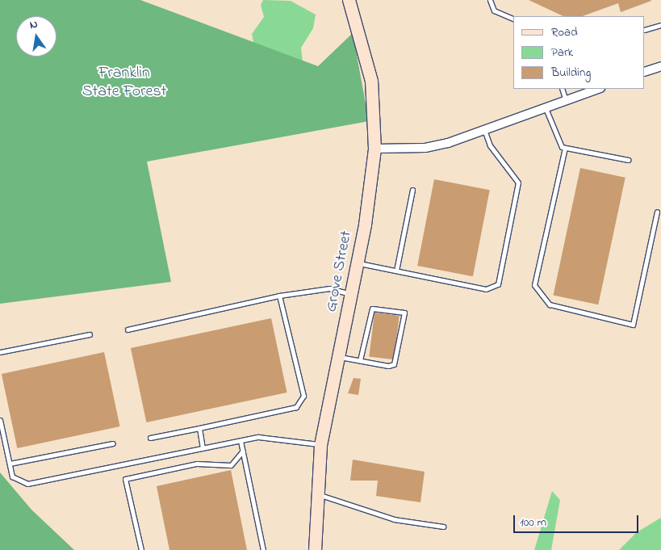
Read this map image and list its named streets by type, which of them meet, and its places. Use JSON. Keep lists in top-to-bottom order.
{
  "streets": {
    "main road": ["Grove Street"]
  },
  "parks": ["Franklin State Forest"],
  "legend": ["Road", "Park", "Building"],
  "scale_bar": "100 m",
  "north": "top"
}
